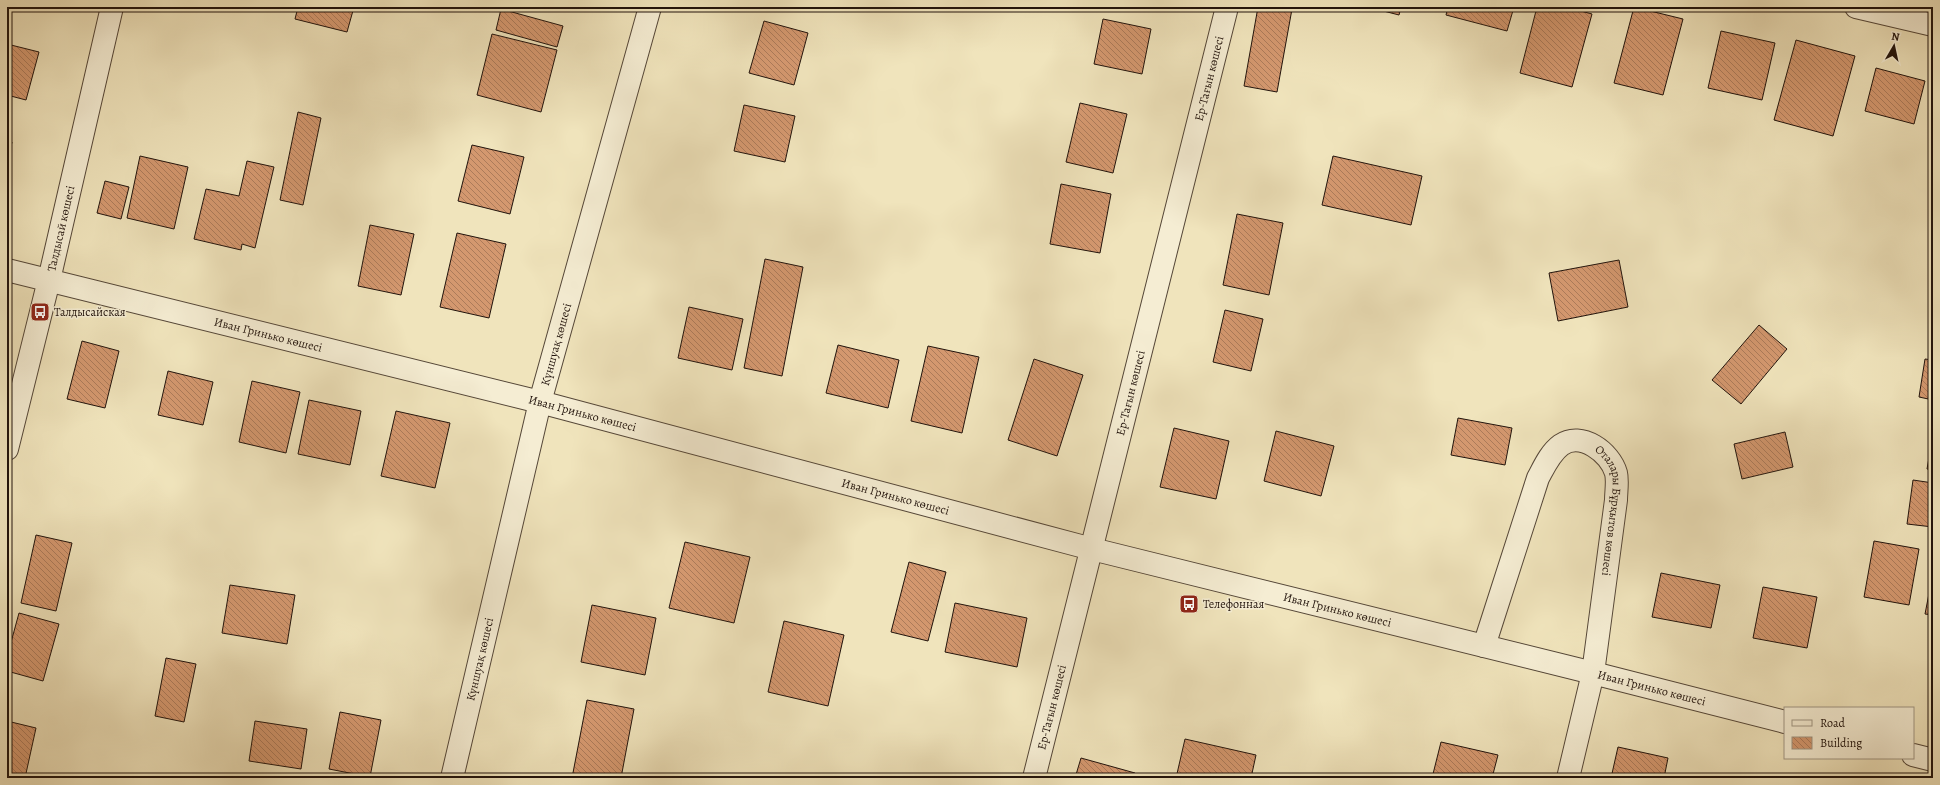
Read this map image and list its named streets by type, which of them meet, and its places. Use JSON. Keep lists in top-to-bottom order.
{
  "streets": {
    "street": [
      "Ер-Тағын көшесі",
      "Талдысай көшесі",
      "Иван Гринько көшесі",
      "Күншуақ көшесі",
      "Оталары Бұрқытов көшесі"
    ]
  },
  "crossings": [
    ["Ер-Тағын көшесі", "Иван Гринько көшесі"],
    ["Талдысай көшесі", "Иван Гринько көшесі"],
    ["Иван Гринько көшесі", "Күншуақ көшесі"],
    ["Иван Гринько көшесі", "Оталары Бұрқытов көшесі"]
  ],
  "places": {
    "bus stop": ["Талдысайская", "Телефонная"]
  },
  "legend": ["Road", "Building"],
  "north": "top"
}
